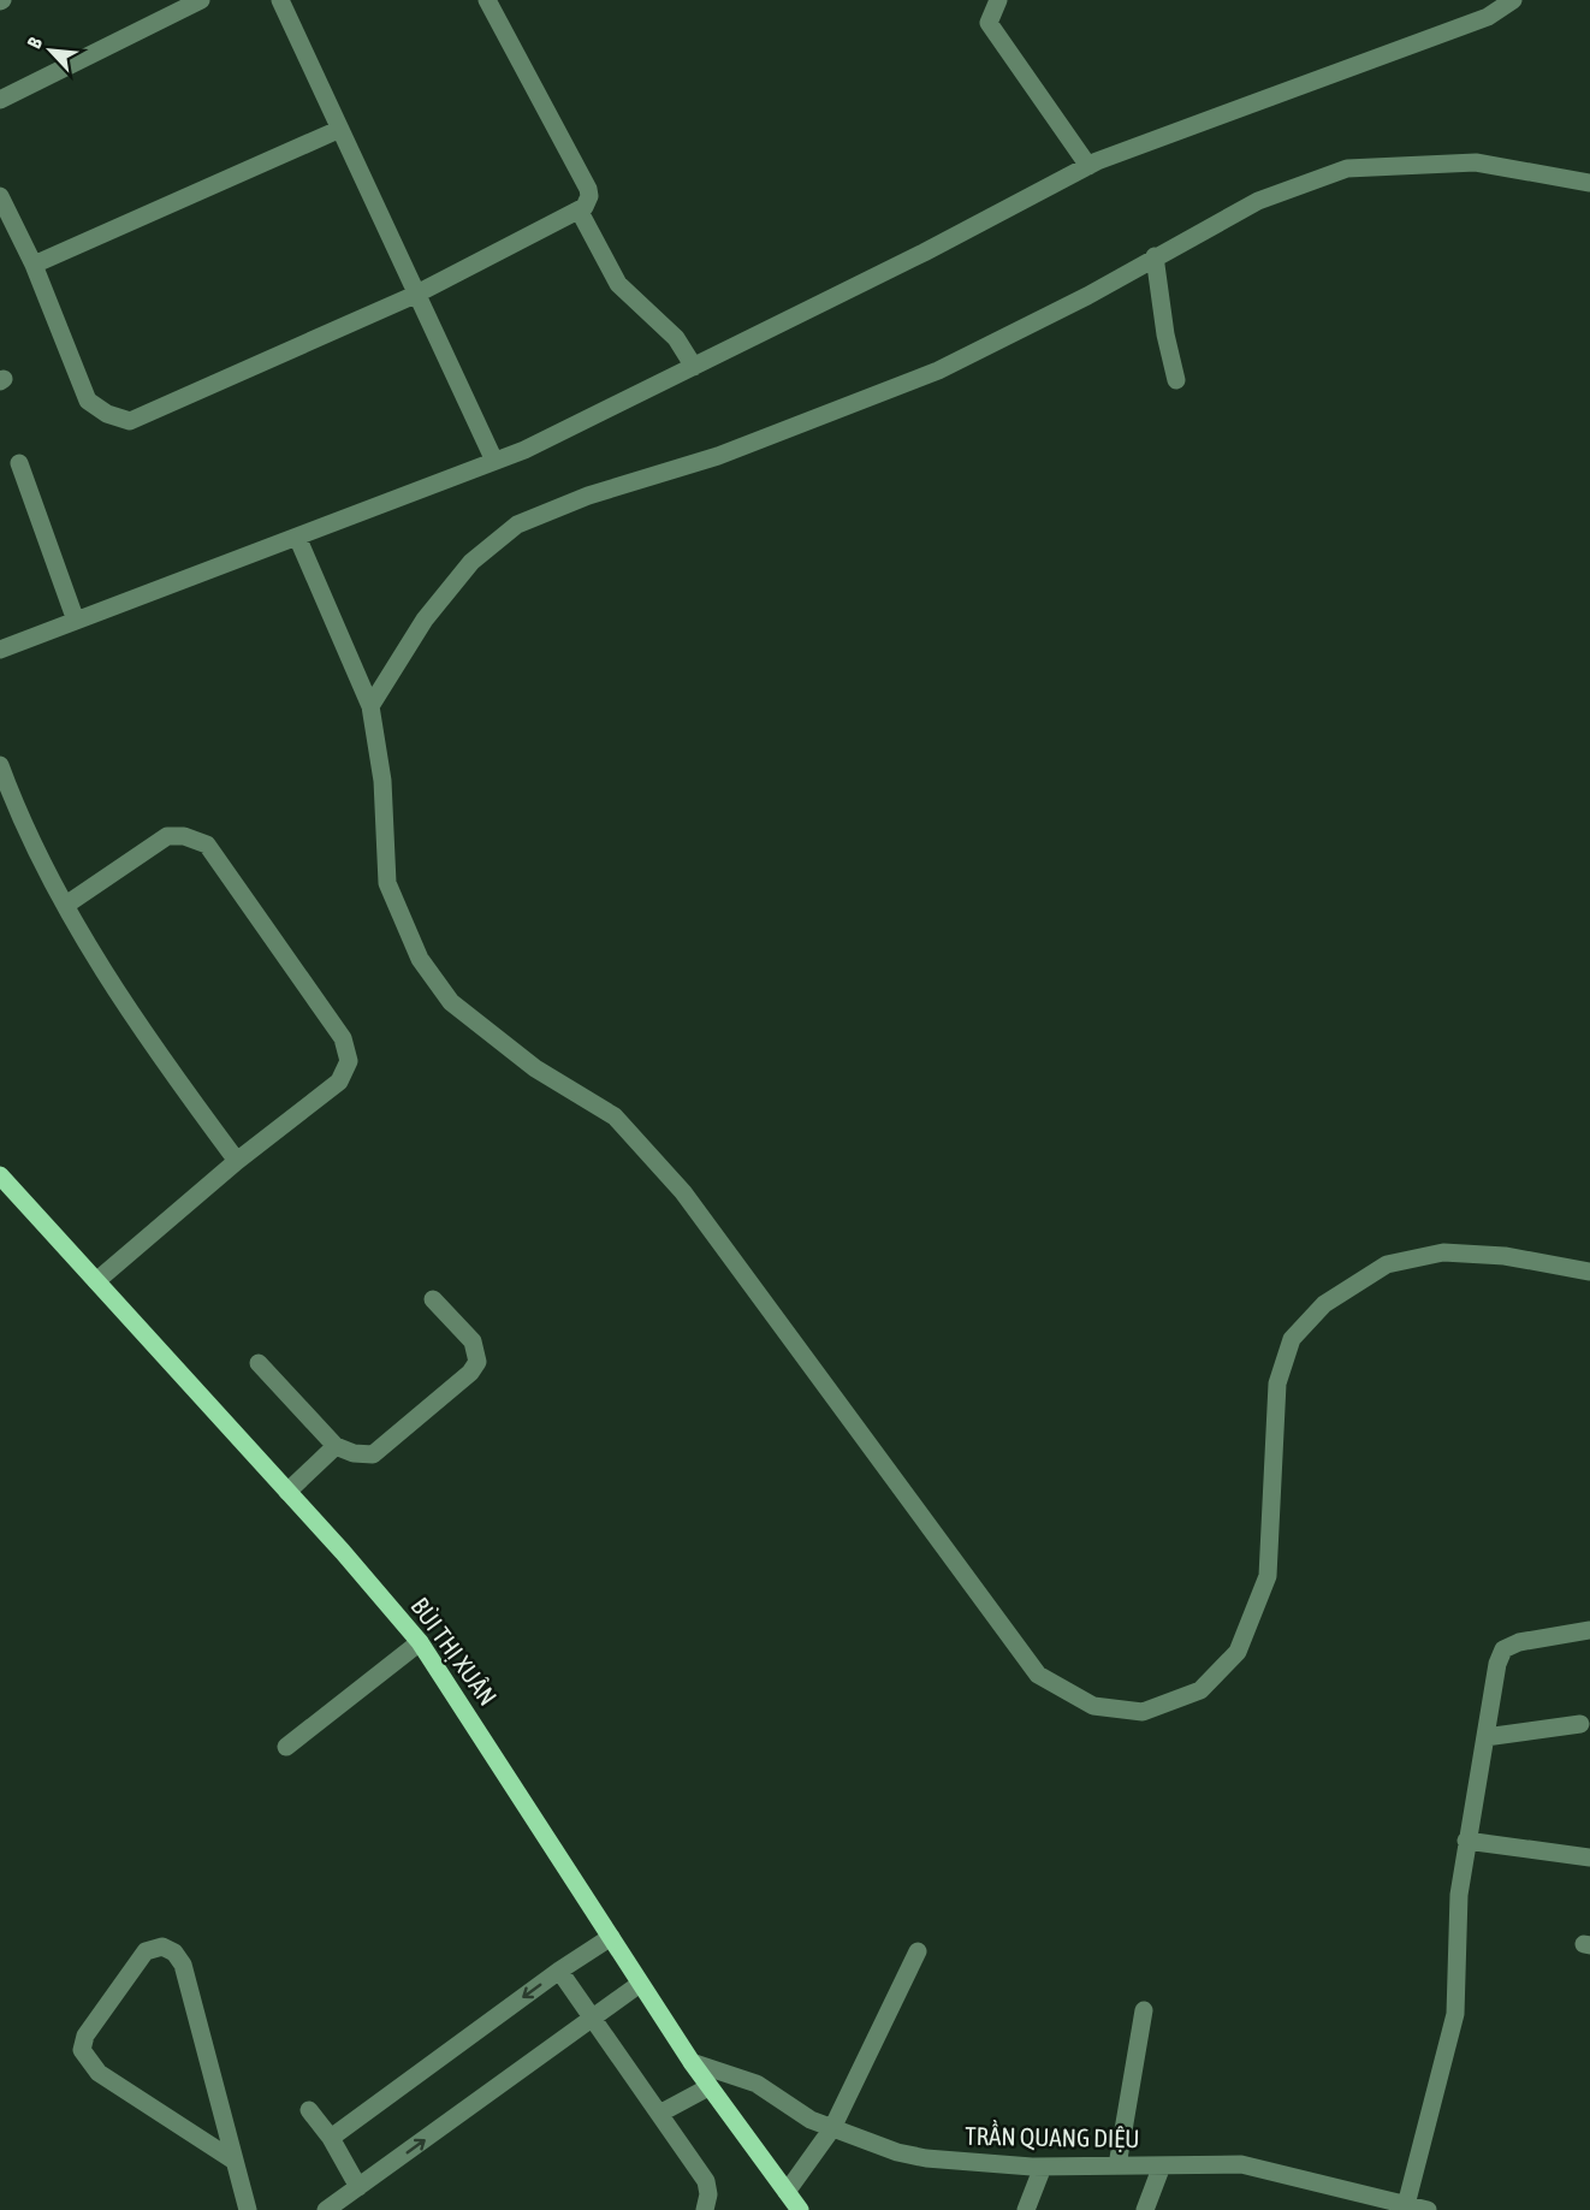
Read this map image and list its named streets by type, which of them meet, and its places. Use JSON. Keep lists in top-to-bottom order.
{
  "streets": {
    "main road": ["BÙI THỊ XUÂN"],
    "street": ["TRẦN QUANG DIỆU"]
  },
  "crossings": [
    ["BÙI THỊ XUÂN", "TRẦN QUANG DIỆU"]
  ],
  "north": "top left"
}
